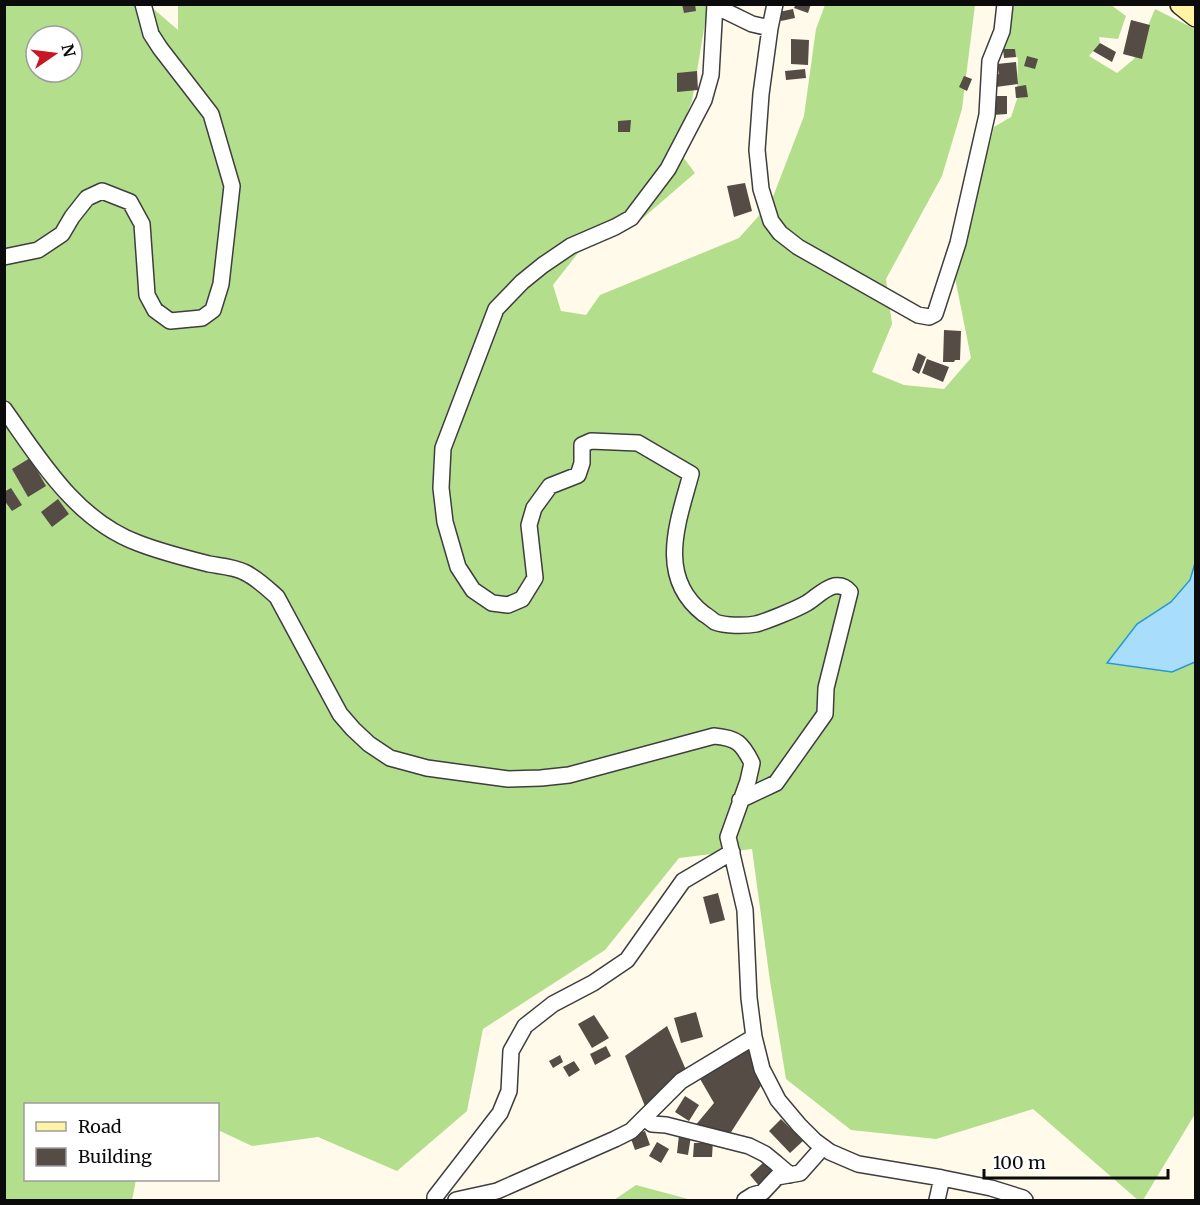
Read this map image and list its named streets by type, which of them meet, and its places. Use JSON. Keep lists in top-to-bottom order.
{
  "legend": ["Road", "Building"],
  "scale_bar": "100 m",
  "north": "right"
}
